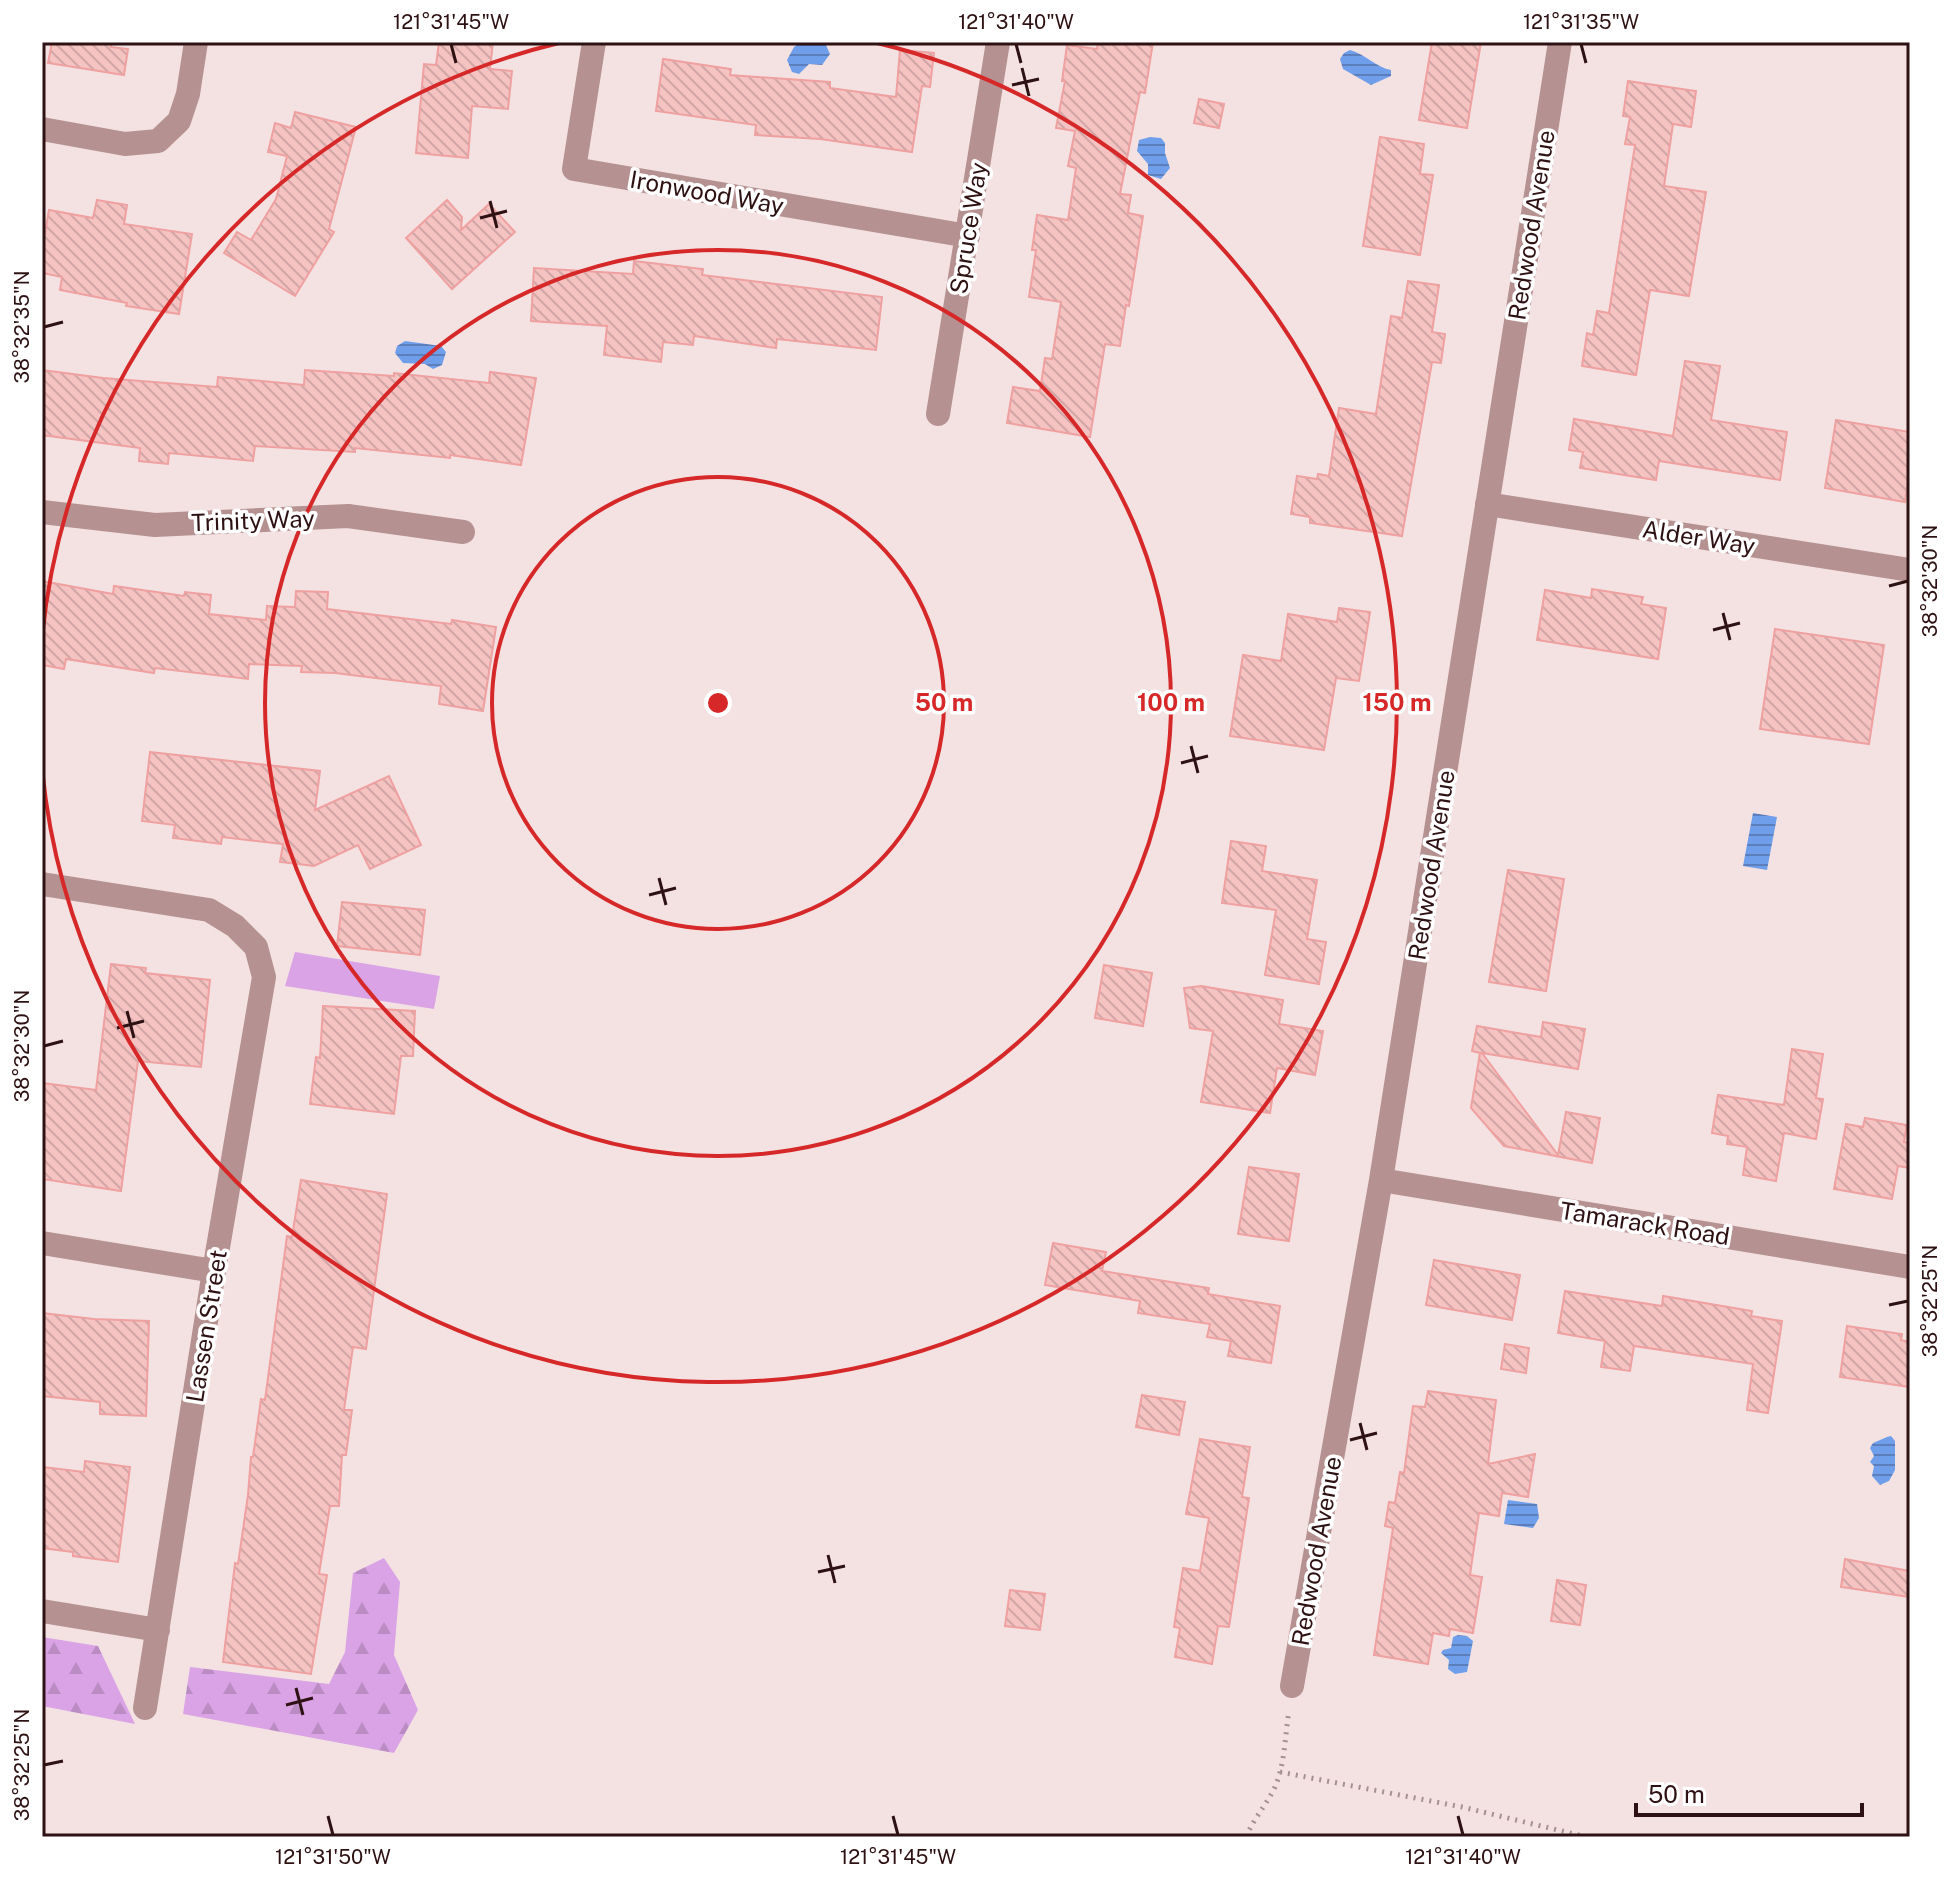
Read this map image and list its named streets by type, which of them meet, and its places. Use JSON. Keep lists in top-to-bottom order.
{
  "streets": {
    "street": [
      "Ironwood Way",
      "Redwood Avenue",
      "Spruce Way",
      "Trinity Way",
      "Alder Way",
      "Tamarack Road",
      "Lassen Street"
    ]
  },
  "crossings": [
    ["Ironwood Way", "Spruce Way"],
    ["Redwood Avenue", "Alder Way"],
    ["Redwood Avenue", "Tamarack Road"]
  ],
  "scale_bar": "50 m",
  "coordinates": [
    "121°31'45\"W",
    "121°31'40\"W",
    "121°31'35\"W",
    "38°32'35\"N",
    "38°32'30\"N",
    "38°32'25\"N",
    "121°31'50\"W"
  ],
  "rings": ["50 m", "100 m", "150 m"]
}
